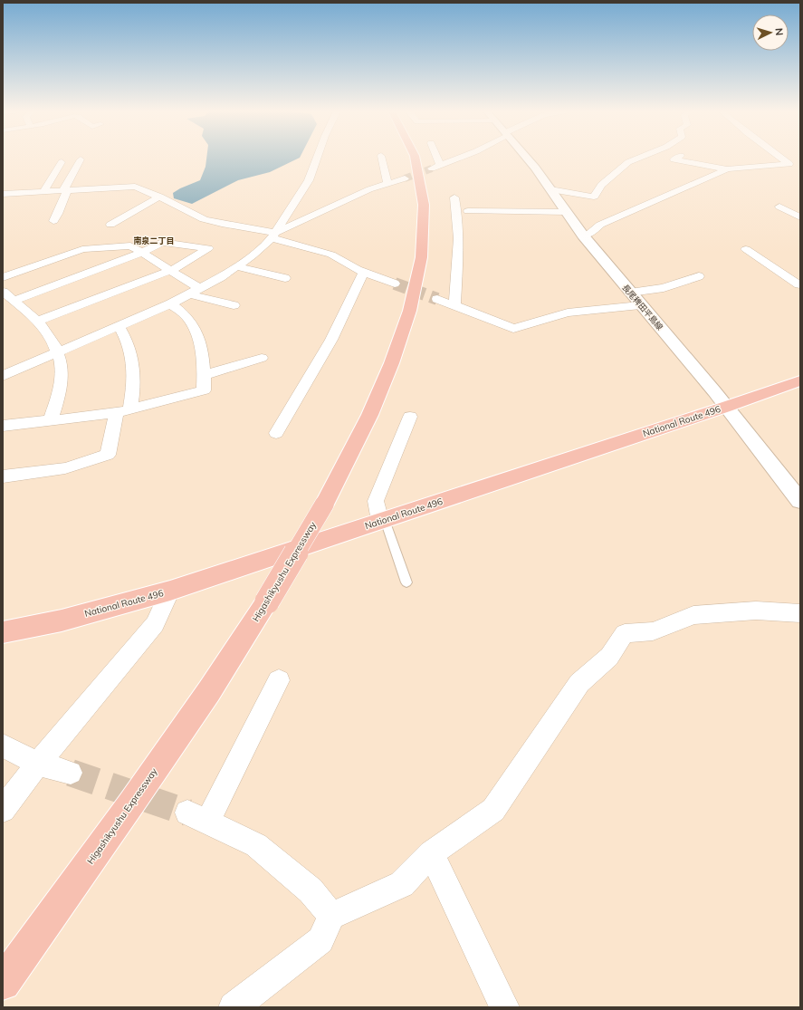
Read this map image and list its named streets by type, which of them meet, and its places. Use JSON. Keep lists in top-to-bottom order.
{
  "streets": {
    "highway": ["National Route 496", "Higashikyushu Expressway"],
    "main road": ["長尾稗田平島線"]
  },
  "crossings": [
    ["長尾稗田平島線", "National Route 496"]
  ],
  "districts": ["南泉二丁目"],
  "north": "right"
}
